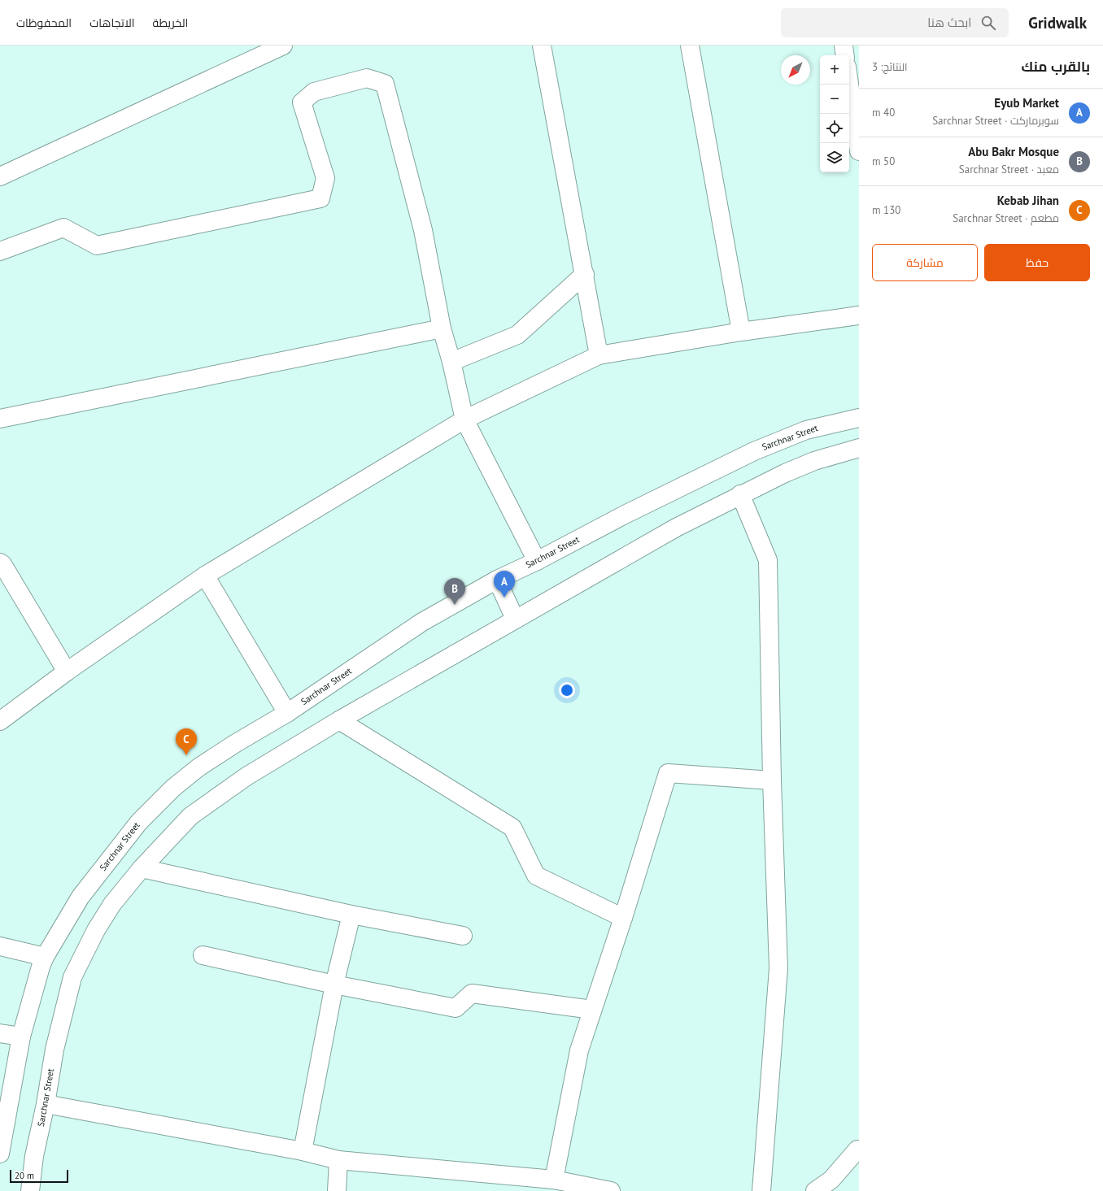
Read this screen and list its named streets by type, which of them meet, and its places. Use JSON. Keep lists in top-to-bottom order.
{
  "streets": {
    "street": ["Sarchnar Street"]
  },
  "scale_bar": "20 m",
  "north": "bottom left",
  "page": {
    "header": "Gridwalk",
    "search": "ابحث هنا",
    "nav": ["الخريطة", "الاتجاهات", "المحفوظات"],
    "heading": ["بالقرب منك", "النتائج: 3"],
    "map_buttons": ["+", "−"],
    "list": [
      {
        "mark": "A",
        "name": "Eyub Market",
        "note": "سوبرماركت · Sarchnar Street",
        "value": "40 m"
      },
      {
        "mark": "B",
        "name": "Abu Bakr Mosque",
        "note": "معبد · Sarchnar Street",
        "value": "50 m"
      },
      {
        "mark": "C",
        "name": "Kebab Jihan",
        "note": "مطعم · Sarchnar Street",
        "value": "130 m"
      }
    ],
    "buttons": ["حفظ", "مشاركة"],
    "pins": ["A", "B", "C"],
    "scale": "20 m"
  }
}
